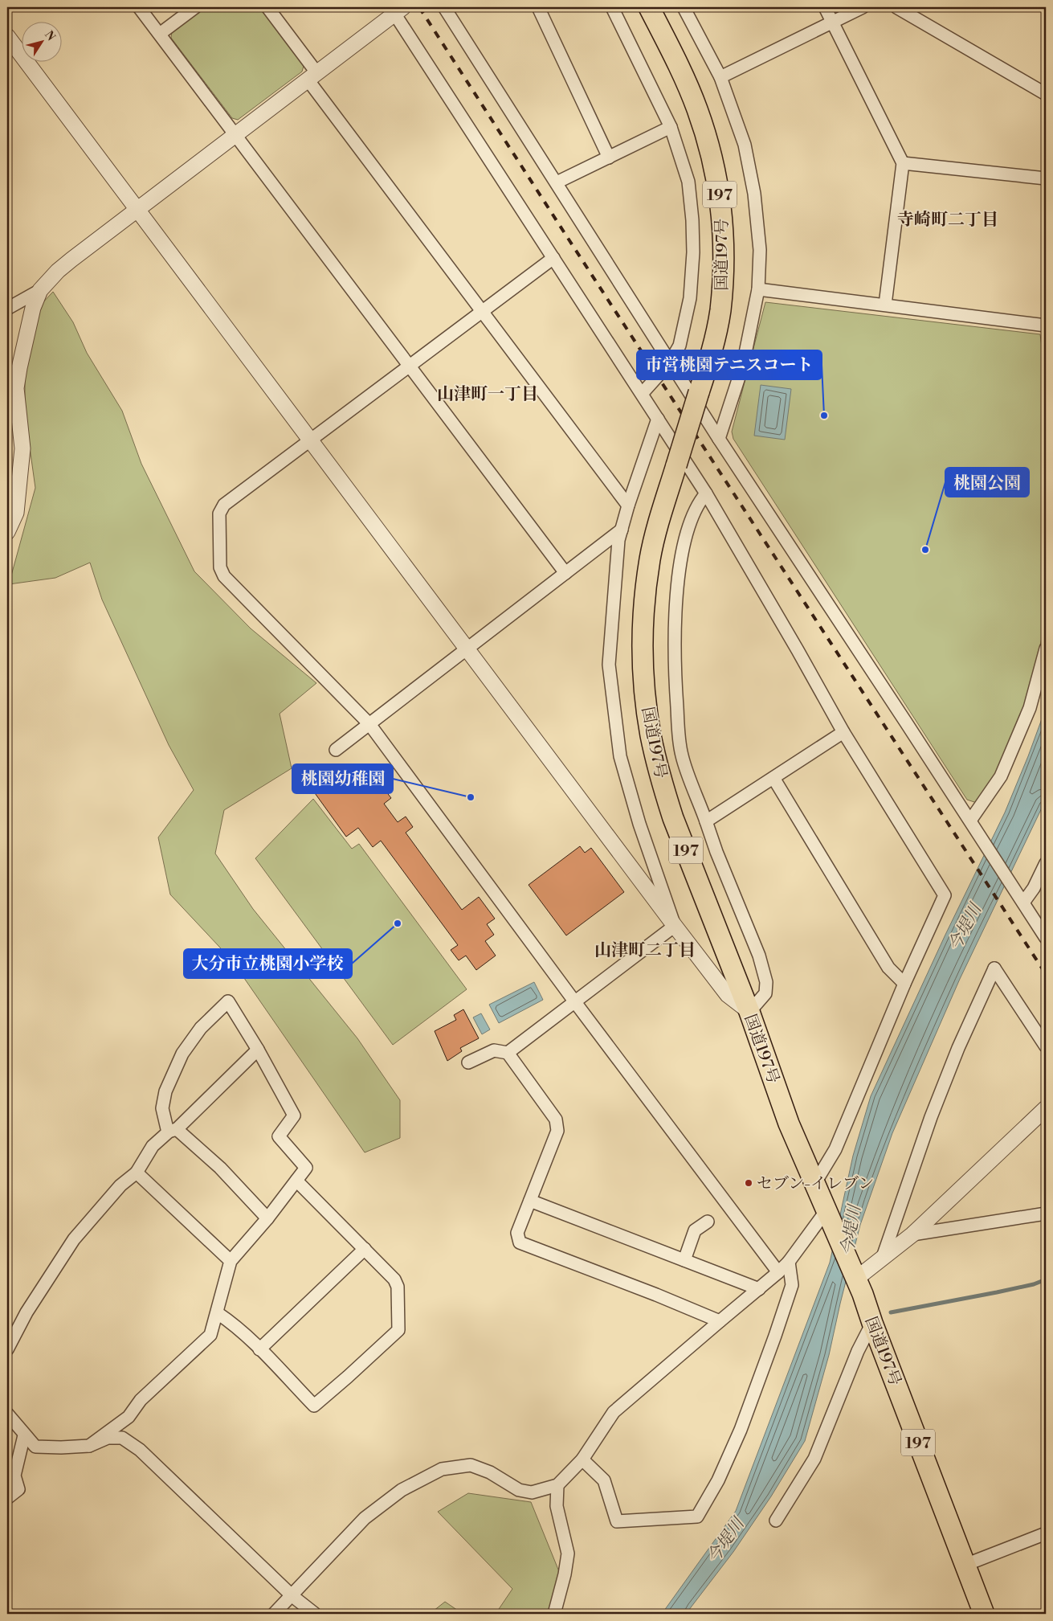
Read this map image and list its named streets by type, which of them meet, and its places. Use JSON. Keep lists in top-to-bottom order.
{
  "streets": {
    "highway": ["197", "国道197号"]
  },
  "districts": ["寺崎町二丁目", "山津町一丁目", "山津町二丁目"],
  "water": ["今堤川"],
  "places": [
    "市営桃園テニスコート",
    "桃園公園",
    "桃園幼稚園",
    "大分市立桃園小学校",
    "セブン-イレブン"
  ],
  "north": "top right"
}
